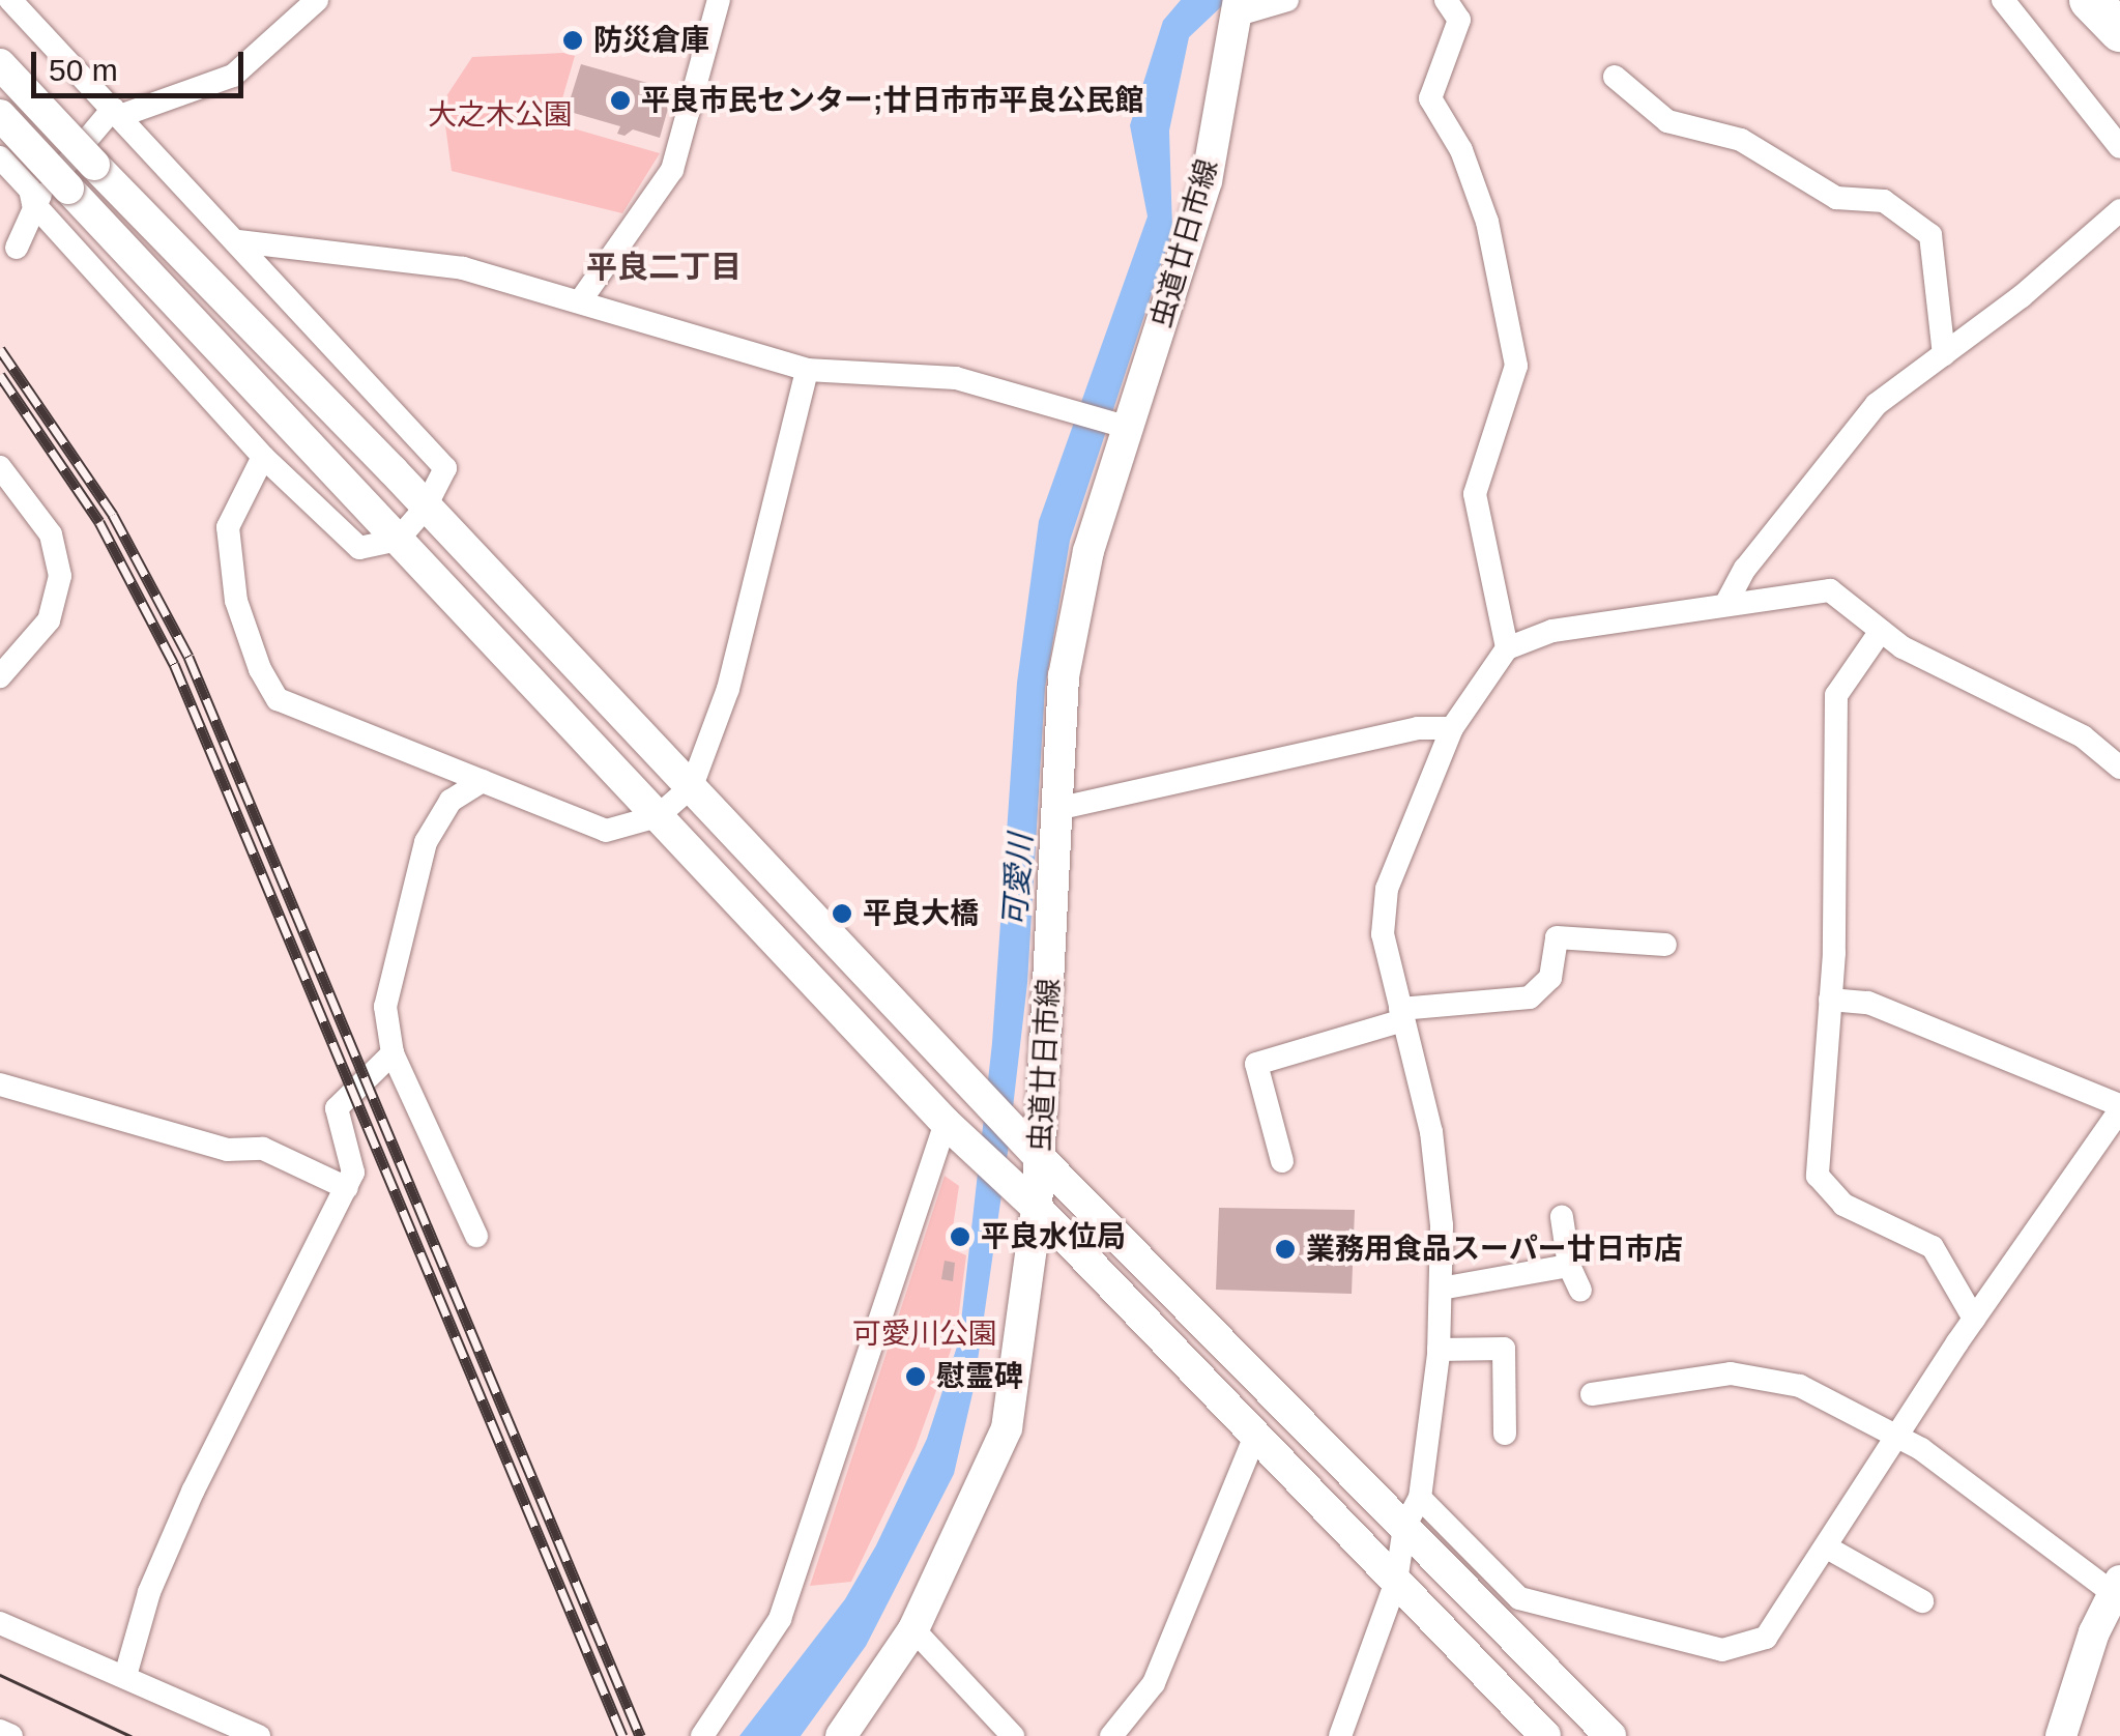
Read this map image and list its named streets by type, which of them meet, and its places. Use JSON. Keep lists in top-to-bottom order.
{
  "streets": {
    "street": ["虫道廿日市線"]
  },
  "districts": ["平良二丁目"],
  "water": ["可愛川"],
  "parks": ["大之木公園", "可愛川公園"],
  "places": [
    "防災倉庫",
    "平良市民センター;廿日市市平良公民館",
    "平良大橋",
    "平良水位局",
    "業務用食品スーパー廿日市店",
    "慰霊碑"
  ],
  "scale_bar": "50 m"
}
